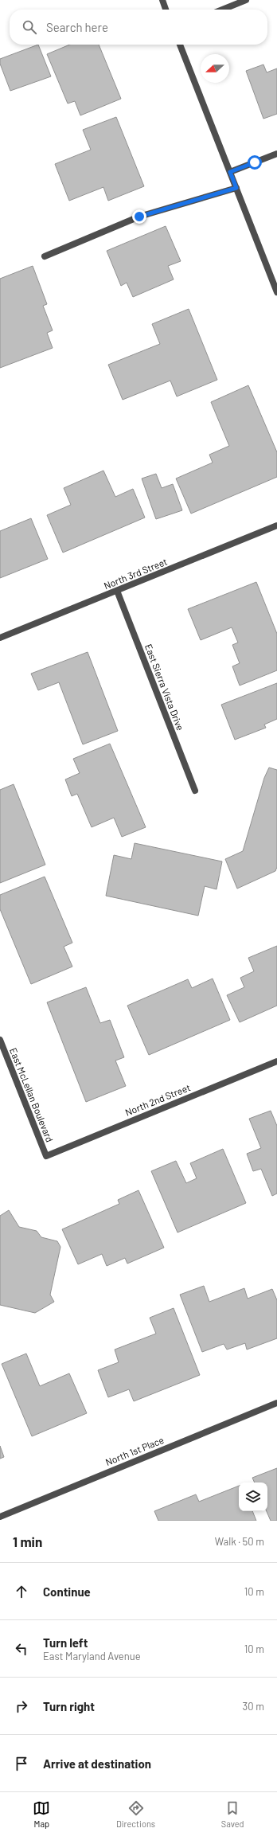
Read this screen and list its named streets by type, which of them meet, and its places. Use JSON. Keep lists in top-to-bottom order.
{
  "streets": {
    "street": [
      "North 3rd Street",
      "East Sierra Vista Drive",
      "East McLellan Boulevard",
      "North 2nd Street",
      "North 1st Place"
    ]
  },
  "crossings": [
    ["North 3rd Street", "East Sierra Vista Drive"],
    ["East McLellan Boulevard", "North 2nd Street"]
  ],
  "north": "left",
  "page": {
    "search": "Search here",
    "heading": ["1 min", "Walk · 50 m"],
    "list": [
      ["Continue", "10 m"],
      ["Turn left", "East Maryland Avenue", "10 m"],
      ["Turn right", "30 m"],
      "Arrive at destination"
    ],
    "nav": ["Map", "Directions", "Saved"]
  }
}
